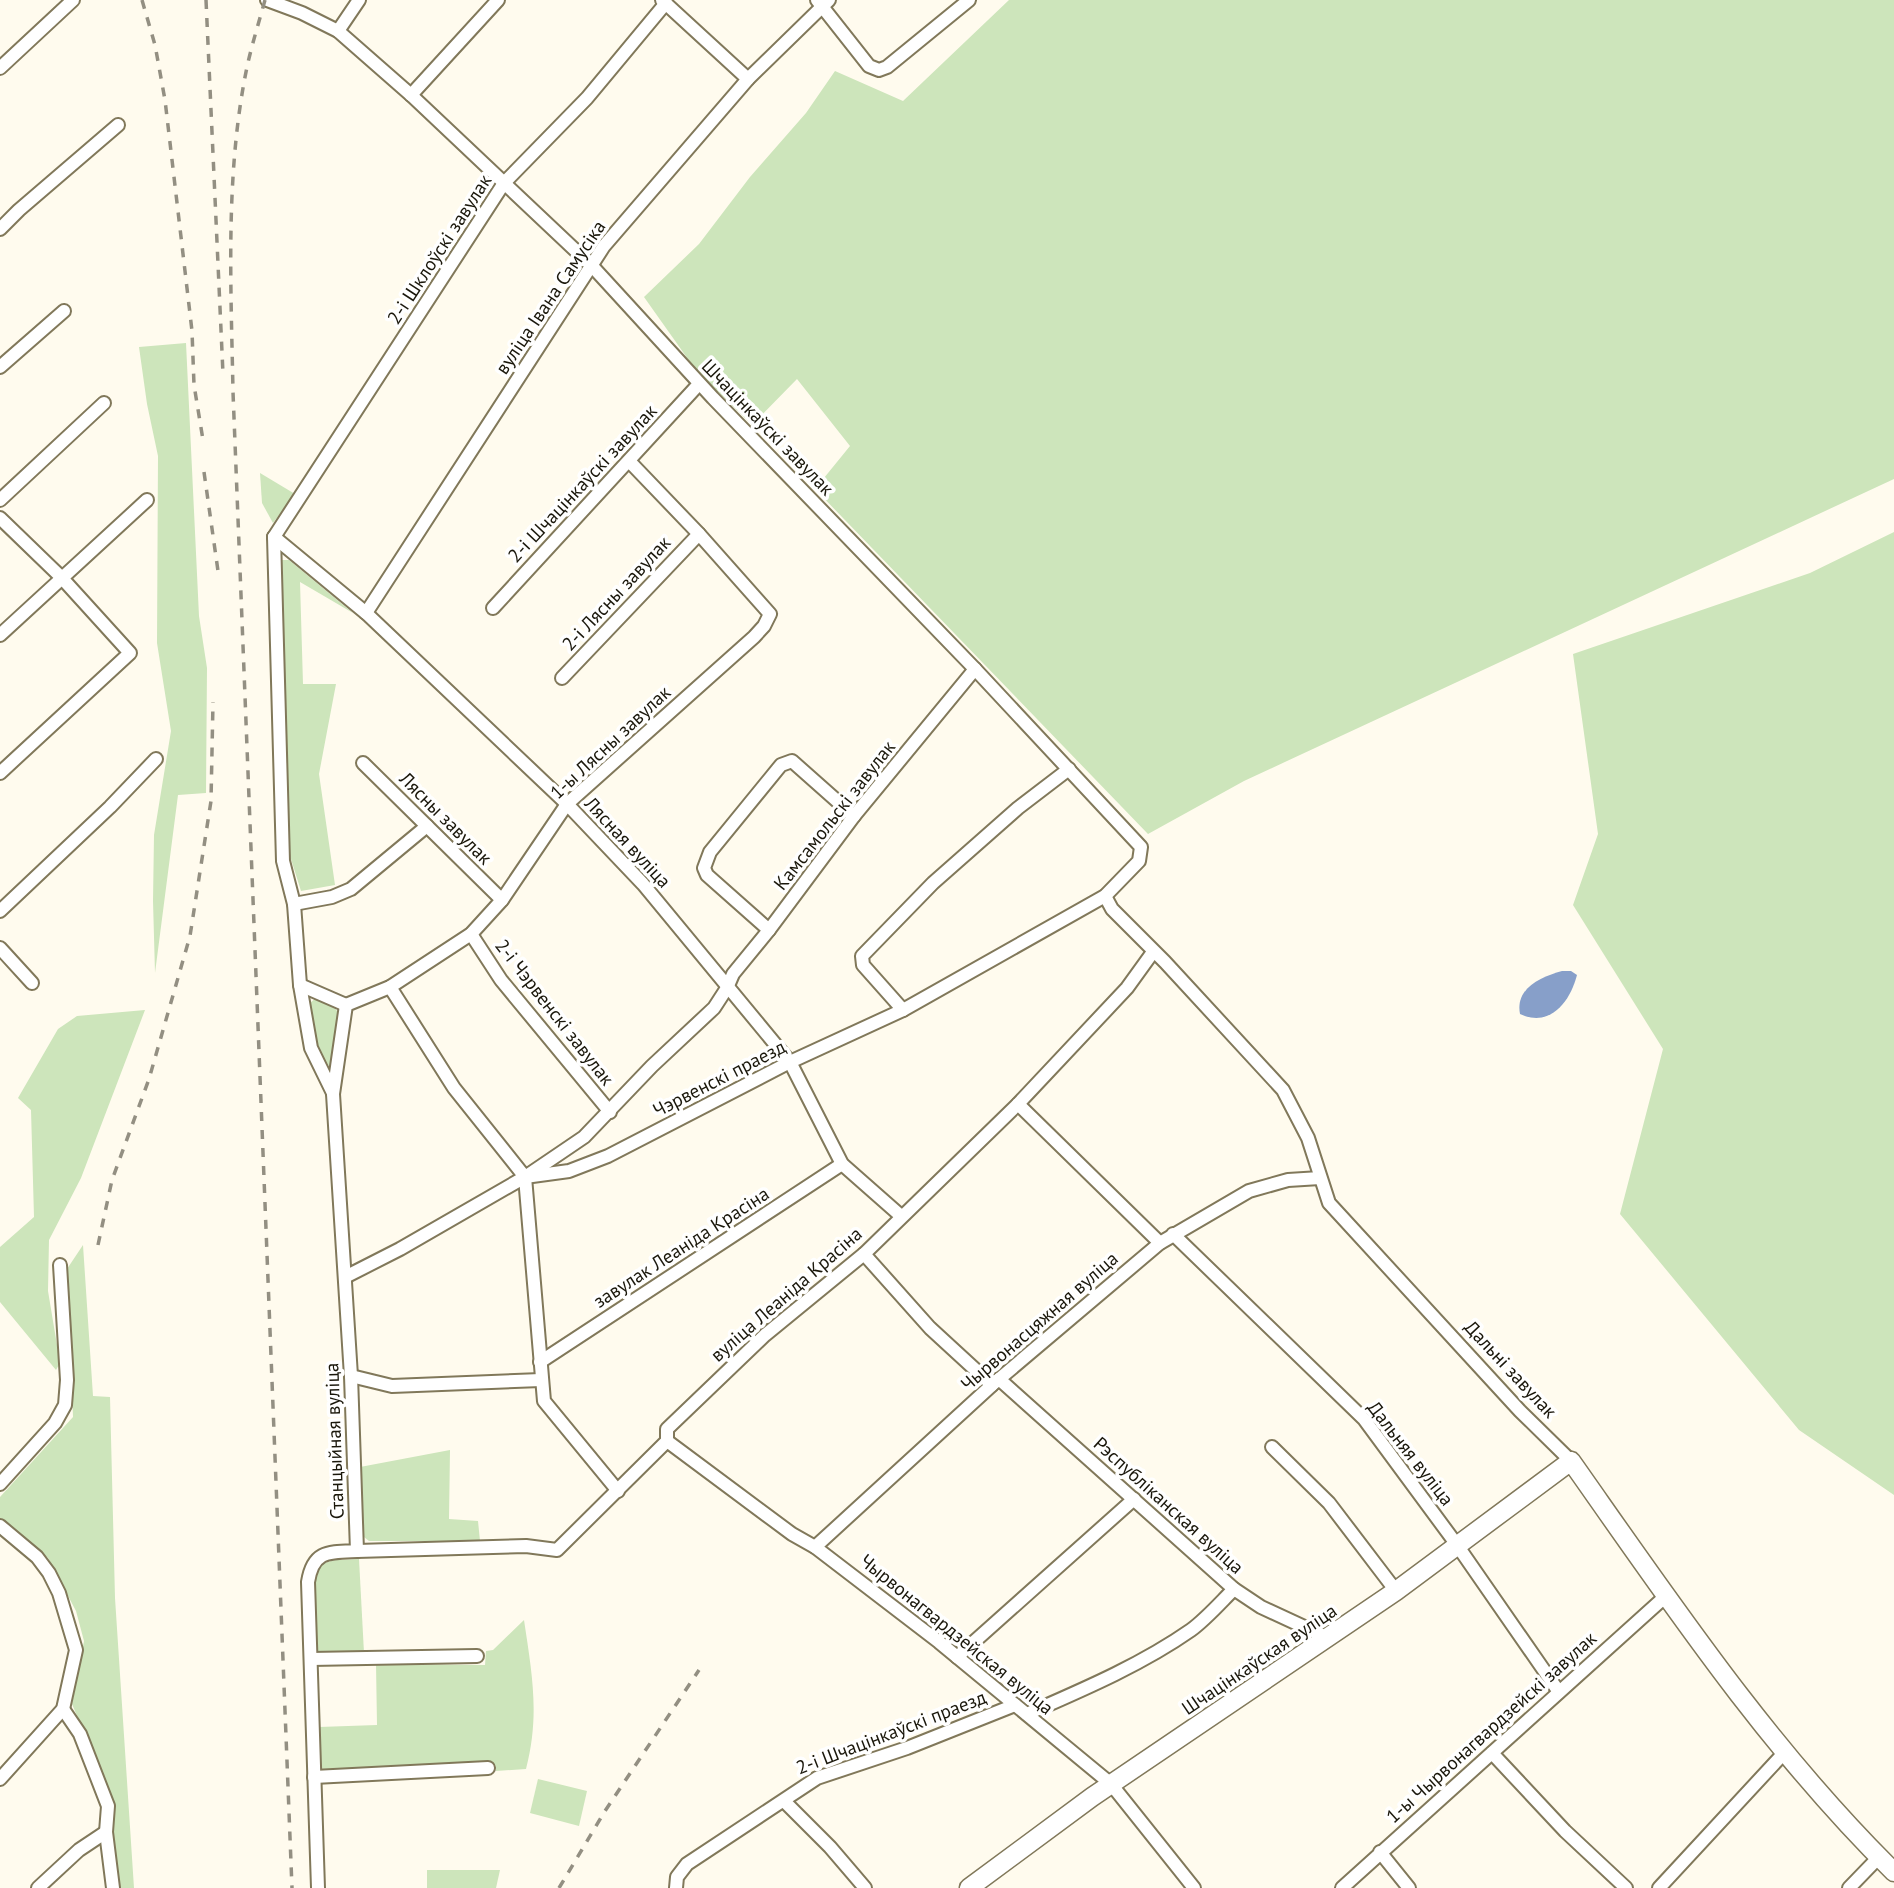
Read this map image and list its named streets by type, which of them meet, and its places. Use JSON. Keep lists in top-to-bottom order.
{
  "streets": {
    "street": [
      "2-і Шклоўскі завулак",
      "вуліца Івана Самусіка",
      "Шчацінкаўскі завулак",
      "2-і Шчацінкаўскі завулак",
      "2-і Лясны завулак",
      "1-ы Лясны завулак",
      "Камсамольскі завулак",
      "Лясны завулак",
      "Лясная вуліца",
      "2-і Чэрвенскі завулак",
      "Чэрвенскі праезд",
      "завулак Леаніда Красіна",
      "вуліца Леаніда Красіна",
      "Чырвонасцяжная вуліца",
      "Дальні завулак",
      "Станцыйная вуліца",
      "Дальняя вуліца",
      "Рэспубліканская вуліца",
      "Чырвонагвардзейская вуліца",
      "Шчацінкаўская вуліца",
      "1-ы Чырвонагвардзейскі завулак",
      "2-і Шчацінкаўскі праезд"
    ]
  },
  "crossings": [
    ["2-і Шклоўскі завулак", "Шчацінкаўскі завулак"],
    ["2-і Шклоўскі завулак", "Лясная вуліца"],
    ["вуліца Івана Самусіка", "Шчацінкаўскі завулак"],
    ["вуліца Івана Самусіка", "Лясная вуліца"],
    ["Шчацінкаўскі завулак", "2-і Шчацінкаўскі завулак"],
    ["Шчацінкаўскі завулак", "Камсамольскі завулак"],
    ["Шчацінкаўскі завулак", "Чэрвенскі праезд"],
    ["Шчацінкаўскі завулак", "Дальні завулак"],
    ["2-і Лясны завулак", "1-ы Лясны завулак"],
    ["1-ы Лясны завулак", "Лясны завулак"],
    ["1-ы Лясны завулак", "Лясная вуліца"],
    ["1-ы Лясны завулак", "2-і Чэрвенскі завулак"],
    ["Камсамольскі завулак", "Лясная вуліца"],
    ["Камсамольскі завулак", "2-і Чэрвенскі завулак"],
    ["Камсамольскі завулак", "Чэрвенскі праезд"],
    ["Лясная вуліца", "Чэрвенскі праезд"],
    ["Лясная вуліца", "завулак Леаніда Красіна"],
    ["Лясная вуліца", "вуліца Леаніда Красіна"],
    ["Чэрвенскі праезд", "Дальні завулак"],
    ["Чэрвенскі праезд", "Станцыйная вуліца"],
    ["вуліца Леаніда Красіна", "Дальні завулак"],
    ["вуліца Леаніда Красіна", "Станцыйная вуліца"],
    ["вуліца Леаніда Красіна", "Рэспубліканская вуліца"],
    ["вуліца Леаніда Красіна", "Чырвонагвардзейская вуліца"],
    ["Чырвонасцяжная вуліца", "Дальні завулак"],
    ["Чырвонасцяжная вуліца", "Дальняя вуліца"],
    ["Чырвонасцяжная вуліца", "Рэспубліканская вуліца"],
    ["Чырвонасцяжная вуліца", "Чырвонагвардзейская вуліца"],
    ["Дальні завулак", "Шчацінкаўская вуліца"],
    ["Дальні завулак", "1-ы Чырвонагвардзейскі завулак"],
    ["Дальняя вуліца", "Шчацінкаўская вуліца"],
    ["Дальняя вуліца", "1-ы Чырвонагвардзейскі завулак"],
    ["Рэспубліканская вуліца", "Шчацінкаўская вуліца"],
    ["Чырвонагвардзейская вуліца", "Шчацінкаўская вуліца"],
    ["Чырвонагвардзейская вуліца", "2-і Шчацінкаўскі праезд"]
  ]
}
